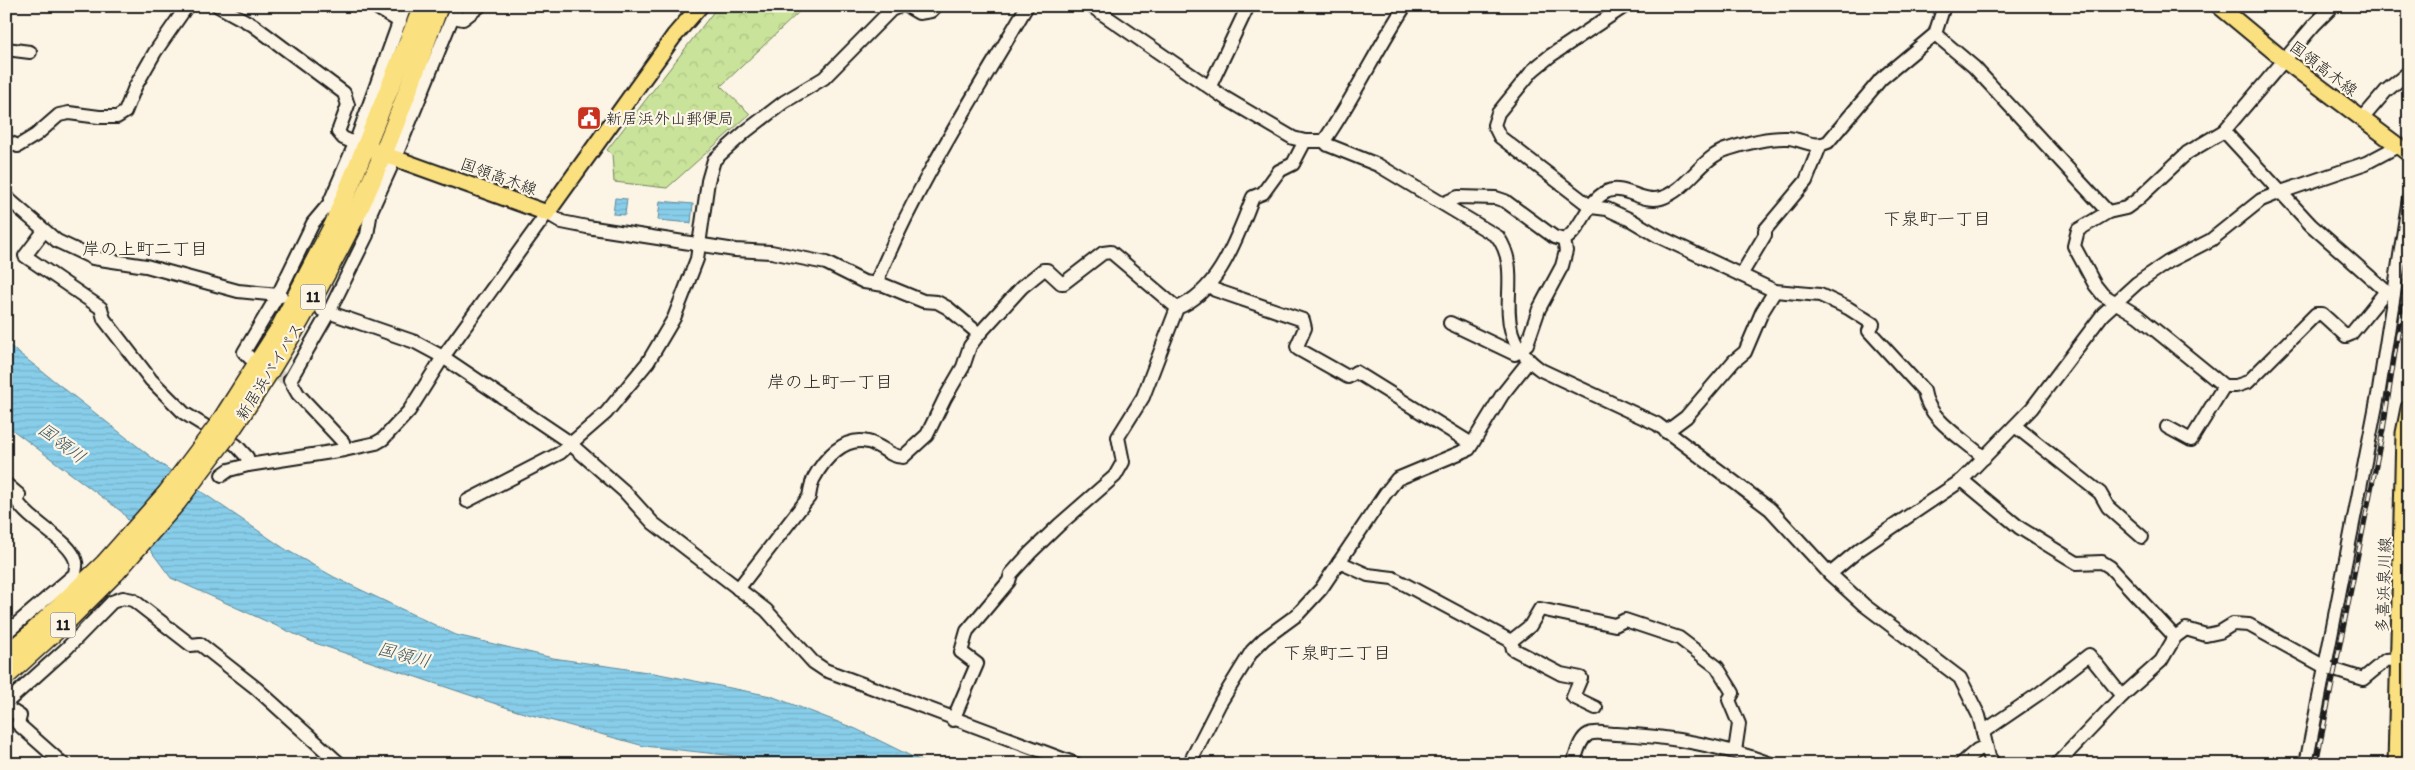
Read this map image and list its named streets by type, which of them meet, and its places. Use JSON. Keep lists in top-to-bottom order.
{
  "streets": {
    "highway": ["11", "新居浜バイパス"],
    "main road": ["国領高木線", "多喜浜泉川線"]
  },
  "crossings": [
    ["国領高木線", "新居浜バイパス"]
  ],
  "districts": [
    "下泉町一丁目",
    "岸の上町二丁目",
    "岸の上町一丁目",
    "下泉町二丁目"
  ],
  "water": ["国領川"],
  "places": {
    "public building": ["新居浜外山郵便局"]
  }
}
